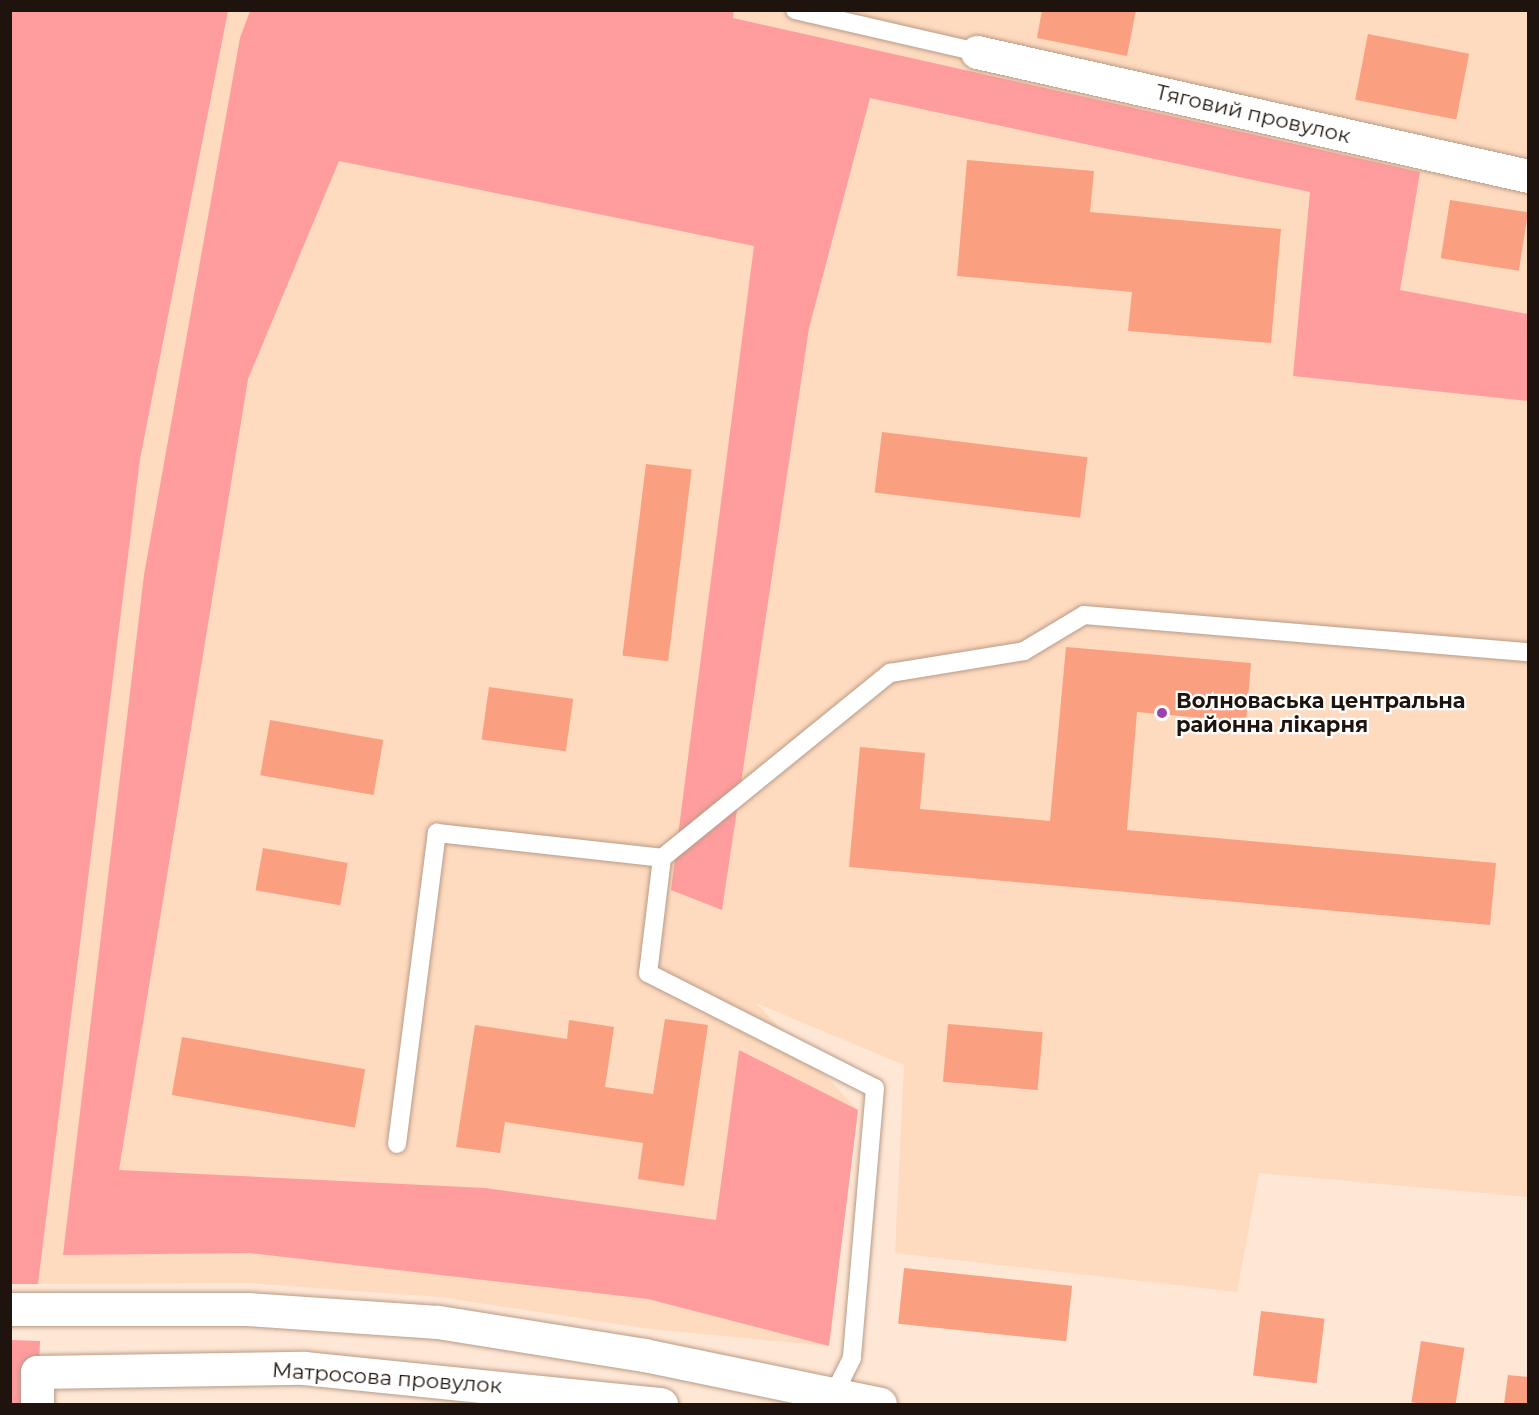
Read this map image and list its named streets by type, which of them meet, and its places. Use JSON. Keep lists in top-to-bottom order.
{
  "streets": {
    "street": ["Тяговий провулок", "Матросова провулок"]
  },
  "places": ["Волноваська центральна районна лікарня"]
}
